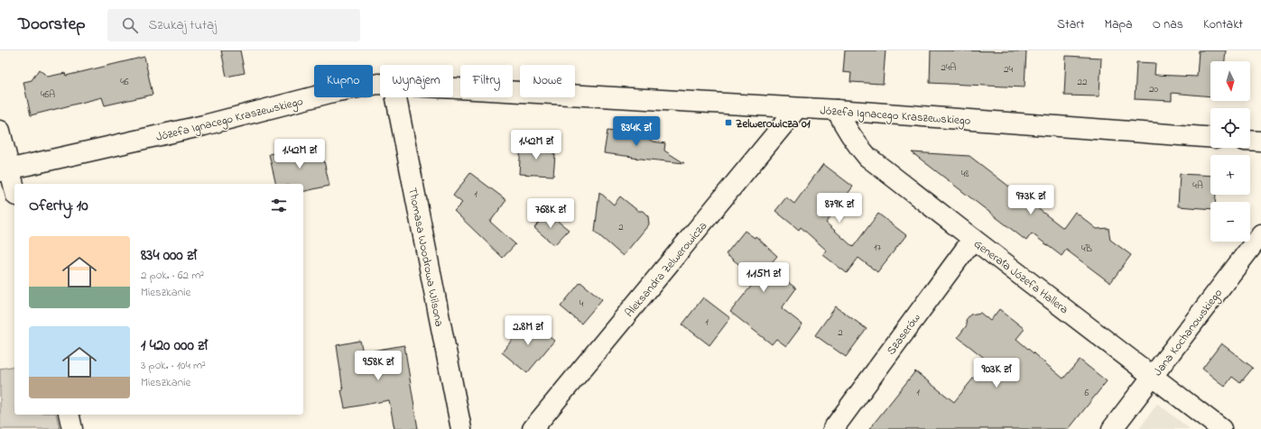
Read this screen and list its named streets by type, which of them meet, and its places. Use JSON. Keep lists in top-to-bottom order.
{
  "streets": {
    "street": [
      "Józefa Ignacego Kraszewskiego",
      "Thomasa Woodrowa Wilsona",
      "Aleksandra Zelwerowicza",
      "Generała Józefa Hallera",
      "Jana Kochanowskiego",
      "Szaserów"
    ]
  },
  "crossings": [
    ["Józefa Ignacego Kraszewskiego", "Aleksandra Zelwerowicza"],
    ["Józefa Ignacego Kraszewskiego", "Generała Józefa Hallera"],
    ["Generała Józefa Hallera", "Jana Kochanowskiego"],
    ["Generała Józefa Hallera", "Szaserów"]
  ],
  "places": {
    "transit": ["Zelwerowicza 01"]
  },
  "house_numbers": [
    "24A",
    "24",
    "46",
    "22",
    "20",
    "46A",
    "48",
    "4A",
    "1",
    "2",
    "17",
    "4B",
    "4",
    "1",
    "2",
    "1",
    "6"
  ],
  "north": "bottom",
  "page": {
    "header": "Doorstep",
    "search": "Szukaj tutaj",
    "nav": [
      "Start",
      "Mapa",
      "O nas",
      "Kontakt"
    ],
    "map_buttons": ["+", "−"],
    "chip": [
      "Kupno",
      "Wynajem",
      "Filtry",
      "Nowe"
    ],
    "price": [
      "834K zł",
      "1.42M zł",
      "1.42M zł",
      "973K zł",
      "879K zł",
      "768K zł",
      "1.15M zł",
      "2.8M zł",
      "958K zł",
      "903K zł"
    ],
    "heading": "Oferty: 10",
    "list": [
      {
        "name": "834 000 zł",
        "note": "2 pok. · 62 m² · Mieszkanie"
      },
      {
        "name": "1 420 000 zł",
        "note": "3 pok. · 104 m² · Mieszkanie"
      }
    ]
  }
}
